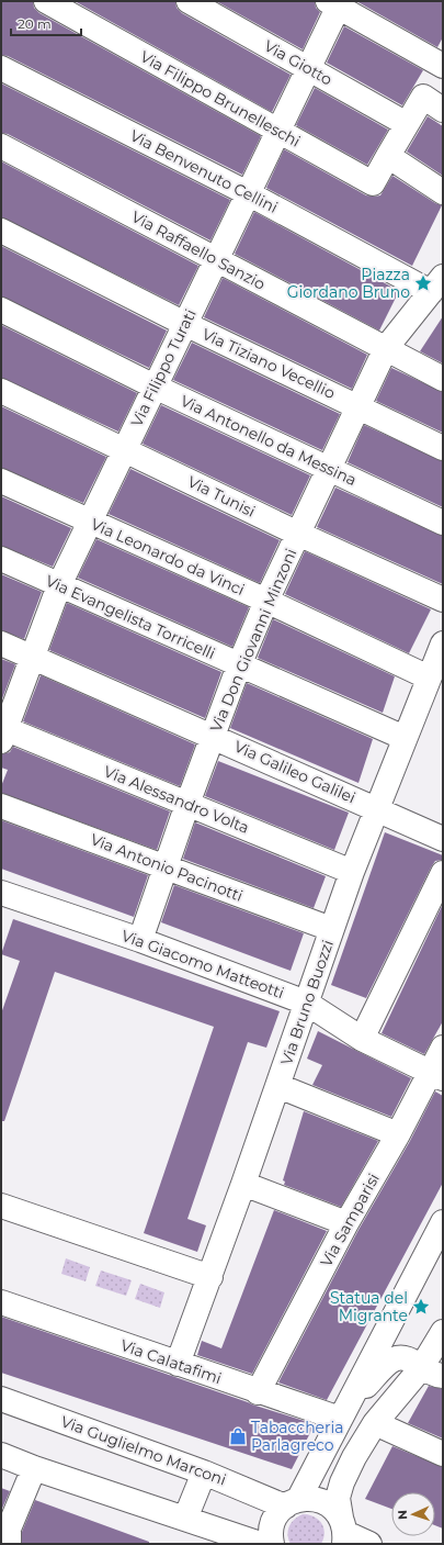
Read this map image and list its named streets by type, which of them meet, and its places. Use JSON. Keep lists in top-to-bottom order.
{
  "streets": {
    "street": [
      "Via Giotto",
      "Via Filippo Brunelleschi",
      "Via Benvenuto Cellini",
      "Via Raffaello Sanzio",
      "Via Tiziano Vecellio",
      "Via Filippo Turati",
      "Via Antonello da Messina",
      "Via Tunisi",
      "Via Leonardo da Vinci",
      "Via Evangelista Torricelli",
      "Via Don Giovanni Minzoni",
      "Via Galileo Galilei",
      "Via Alessandro Volta",
      "Via Antonio Pacinotti",
      "Via Giacomo Matteotti",
      "Via Bruno Buozzi",
      "Via Samparisi",
      "Via Calatafimi",
      "Via Guglielmo Marconi"
    ]
  },
  "crossings": [
    ["Via Giotto", "Via Filippo Turati"],
    ["Via Filippo Brunelleschi", "Via Filippo Turati"],
    ["Via Benvenuto Cellini", "Via Filippo Turati"],
    ["Via Benvenuto Cellini", "Via Don Giovanni Minzoni"],
    ["Via Raffaello Sanzio", "Via Filippo Turati"],
    ["Via Raffaello Sanzio", "Via Don Giovanni Minzoni"],
    ["Via Tiziano Vecellio", "Via Filippo Turati"],
    ["Via Tiziano Vecellio", "Via Don Giovanni Minzoni"],
    ["Via Filippo Turati", "Via Antonello da Messina"],
    ["Via Filippo Turati", "Via Tunisi"],
    ["Via Filippo Turati", "Via Leonardo da Vinci"],
    ["Via Filippo Turati", "Via Evangelista Torricelli"],
    ["Via Filippo Turati", "Via Galileo Galilei"],
    ["Via Filippo Turati", "Via Alessandro Volta"],
    ["Via Antonello da Messina", "Via Don Giovanni Minzoni"],
    ["Via Tunisi", "Via Don Giovanni Minzoni"],
    ["Via Leonardo da Vinci", "Via Don Giovanni Minzoni"],
    ["Via Leonardo da Vinci", "Via Bruno Buozzi"],
    ["Via Evangelista Torricelli", "Via Don Giovanni Minzoni"],
    ["Via Evangelista Torricelli", "Via Bruno Buozzi"],
    ["Via Don Giovanni Minzoni", "Via Galileo Galilei"],
    ["Via Don Giovanni Minzoni", "Via Alessandro Volta"],
    ["Via Don Giovanni Minzoni", "Via Antonio Pacinotti"],
    ["Via Don Giovanni Minzoni", "Via Giacomo Matteotti"],
    ["Via Galileo Galilei", "Via Bruno Buozzi"],
    ["Via Alessandro Volta", "Via Bruno Buozzi"],
    ["Via Antonio Pacinotti", "Via Bruno Buozzi"],
    ["Via Giacomo Matteotti", "Via Bruno Buozzi"],
    ["Via Giacomo Matteotti", "Via Samparisi"],
    ["Via Bruno Buozzi", "Via Calatafimi"],
    ["Via Samparisi", "Via Calatafimi"]
  ],
  "places": {
    "place": ["Piazza Giordano Bruno", "Statua del Migrante"],
    "shop": ["Tabaccheria Parlagreco"]
  },
  "scale_bar": "20 m",
  "north": "left"
}
